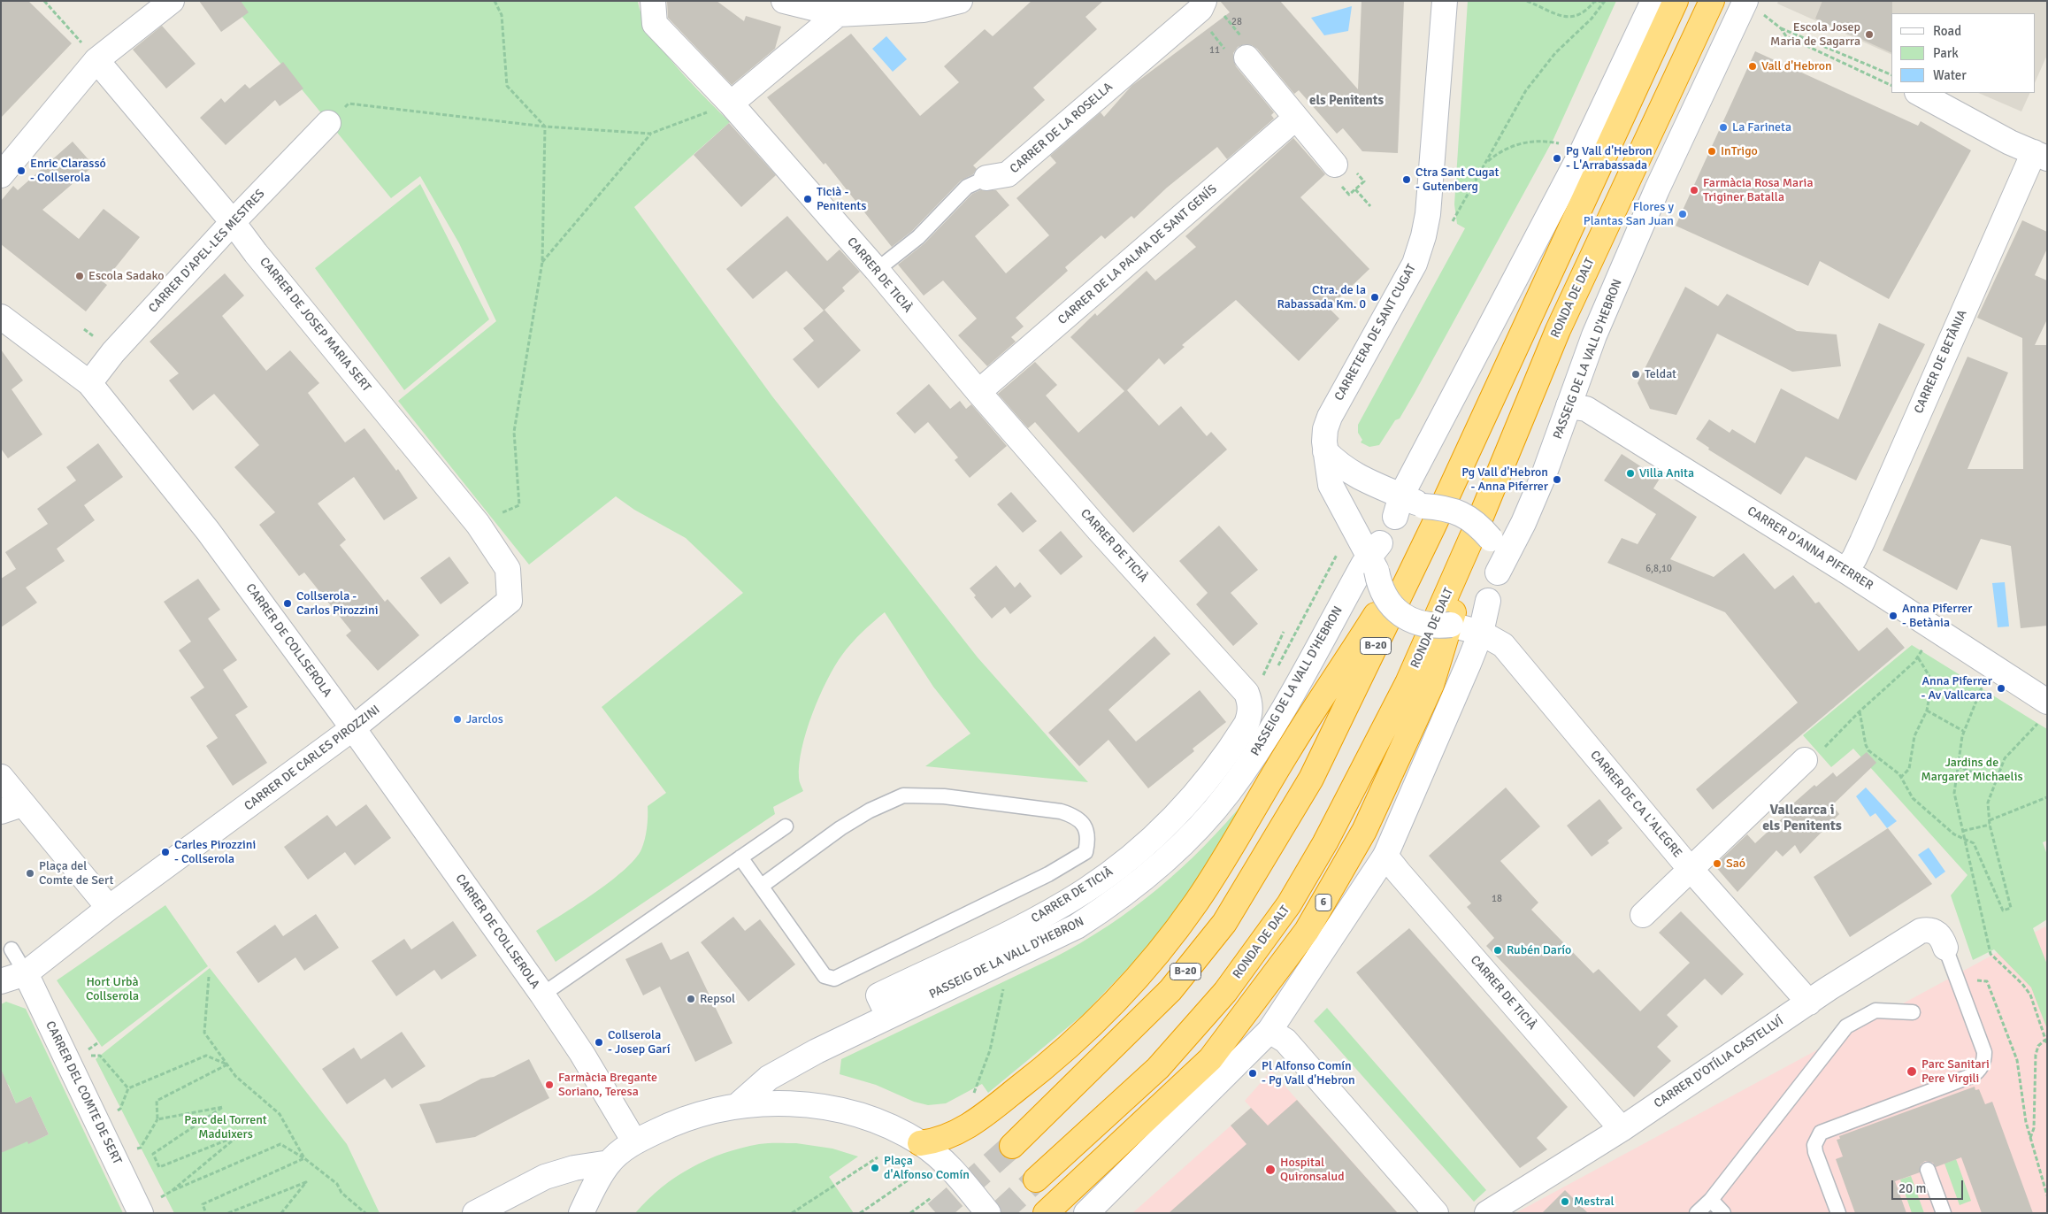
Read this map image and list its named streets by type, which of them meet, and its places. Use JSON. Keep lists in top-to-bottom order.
{
  "streets": {
    "highway": ["RONDA DE DALT", "B-20", "6"],
    "street": [
      "CARRER DE LA ROSELLA",
      "CARRER D'APEL·LES MESTRES",
      "CARRER DE LA PALMA DE SANT GENÍS",
      "CARRER DE TICIÀ",
      "CARRER DE JOSEP MARIA SERT",
      "CARRETERA DE SANT CUGAT",
      "PASSEIG DE LA VALL D'HEBRON",
      "CARRER DE BETÀNIA",
      "CARRER D'ANNA PIFERRER",
      "CARRER DE COLLSEROLA",
      "CARRER DE CARLES PIROZZINI",
      "CARRER DE CA L'ALEGRE",
      "CARRER D'OTÍLIA CASTELLVÍ",
      "CARRER DEL COMTE DE SERT"
    ]
  },
  "crossings": [
    ["CARRER DE LA ROSELLA", "CARRER DE TICIÀ"],
    ["CARRER D'APEL·LES MESTRES", "CARRER DE JOSEP MARIA SERT"],
    ["CARRER D'APEL·LES MESTRES", "CARRER DE COLLSEROLA"],
    ["CARRER DE LA PALMA DE SANT GENÍS", "CARRER DE TICIÀ"],
    ["CARRER DE TICIÀ", "PASSEIG DE LA VALL D'HEBRON"],
    ["CARRER DE TICIÀ", "CARRER D'OTÍLIA CASTELLVÍ"],
    ["RONDA DE DALT", "6"],
    ["CARRER DE JOSEP MARIA SERT", "CARRER DE CARLES PIROZZINI"],
    ["CARRETERA DE SANT CUGAT", "PASSEIG DE LA VALL D'HEBRON"],
    ["CARRETERA DE SANT CUGAT", "CARRER DE CA L'ALEGRE"],
    ["PASSEIG DE LA VALL D'HEBRON", "CARRER D'ANNA PIFERRER"],
    ["CARRER DE BETÀNIA", "CARRER D'ANNA PIFERRER"],
    ["CARRER DE COLLSEROLA", "CARRER DE CARLES PIROZZINI"],
    ["CARRER DE CARLES PIROZZINI", "CARRER DEL COMTE DE SERT"],
    ["CARRER DE CA L'ALEGRE", "CARRER D'OTÍLIA CASTELLVÍ"]
  ],
  "districts": ["els Penitents", "Vallcarca i els Penitents"],
  "parks": ["Jardins de Margaret Michaelis", "Hort Urbà Collserola", "Parc del Torrent Maduixers"],
  "places": [
    "Escola Josep Maria de Sagarra",
    "Vall d'Hebron",
    "La Farineta",
    "InTrigo",
    "Pg Vall d'Hebron - L'Arrabassada",
    "Enric Clarassó - Collserola",
    "Ctra Sant Cugat - Gutenberg",
    "Farmàcia Rosa Maria Triginer Batalla",
    "Ticià - Penitents",
    "Flores y Plantas San Juan",
    "Escola Sadako",
    "Ctra. de la Rabassada Km. 0",
    "Teldat",
    "Villa Anita",
    "Pg Vall d'Hebron - Anna Piferrer",
    "Collserola - Carlos Pirozzini",
    "Anna Piferrer - Betània",
    "Anna Piferrer - Av Vallcarca",
    "Jarclos",
    "Carles Pirozzini - Collserola",
    "Saó",
    "Plaça del Comte de Sert",
    "Rubén Darío",
    "Repsol",
    "Collserola - Josep Garí",
    "Parc Sanitari Pere Virgili",
    "Pl Alfonso Comín - Pg Vall d'Hebron",
    "Farmàcia Bregante Soriano, Teresa",
    "Plaça d'Alfonso Comín",
    "Hospital Quironsalud",
    "Mestral"
  ],
  "house_numbers": [
    "28",
    "11",
    "6,8,10",
    "18"
  ],
  "legend": ["Road", "Park", "Water"],
  "scale_bar": "20 m"
}
